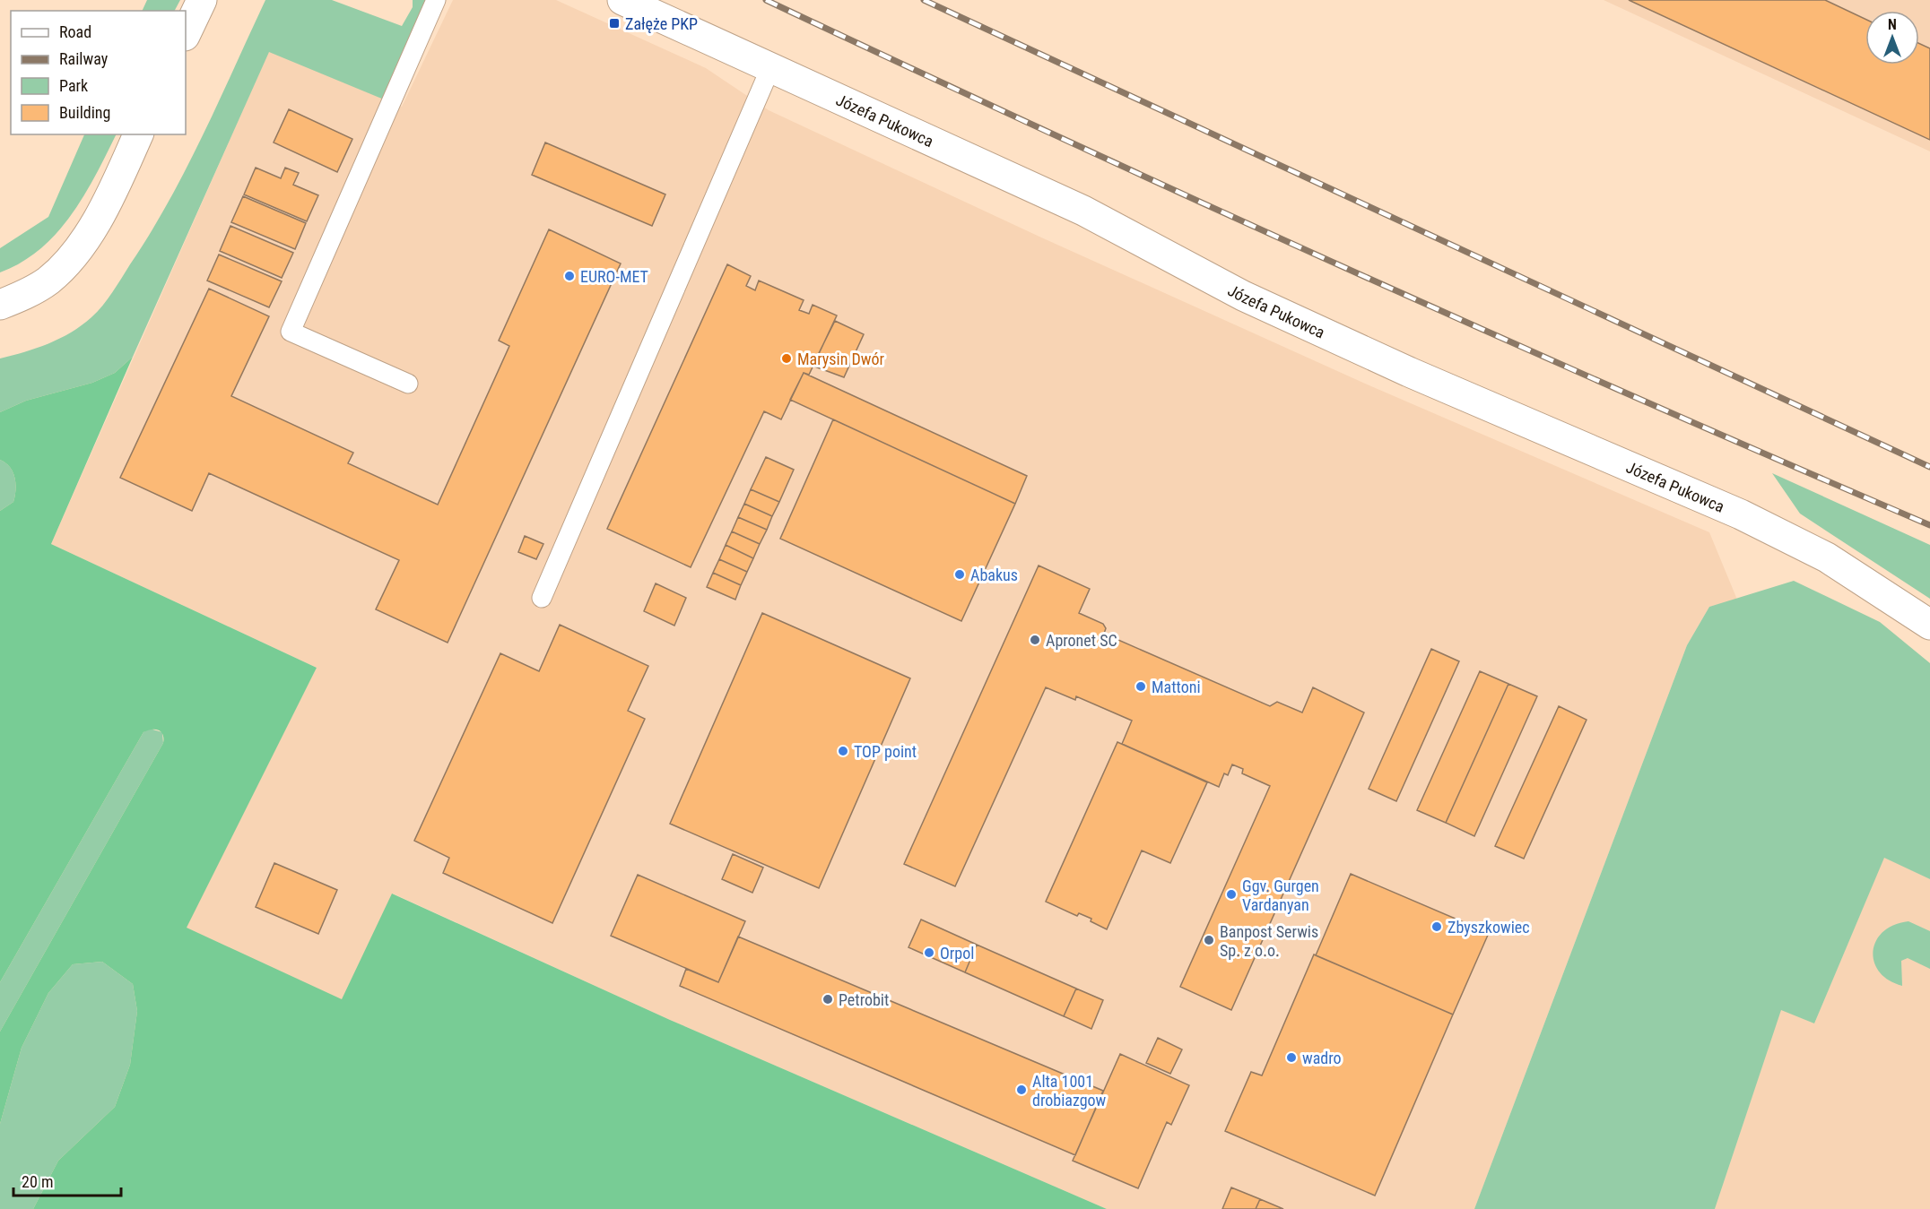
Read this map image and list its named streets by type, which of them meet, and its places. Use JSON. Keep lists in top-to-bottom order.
{
  "streets": {
    "street": ["Józefa Pukowca"]
  },
  "places": {
    "transit": ["Załęże PKP"],
    "other": [
      "EURO-MET",
      "Marysin Dwór",
      "Abakus",
      "Apronet SC",
      "Mattoni",
      "TOP point",
      "Ggv. Gurgen Vardanyan",
      "Zbyszkowiec",
      "Banpost Serwis Sp. z o.o.",
      "Orpol",
      "Petrobit",
      "wadro",
      "Alta 1001 drobiazgow"
    ]
  },
  "legend": [
    "Road",
    "Railway",
    "Park",
    "Building"
  ],
  "scale_bar": "20 m",
  "north": "top"
}
